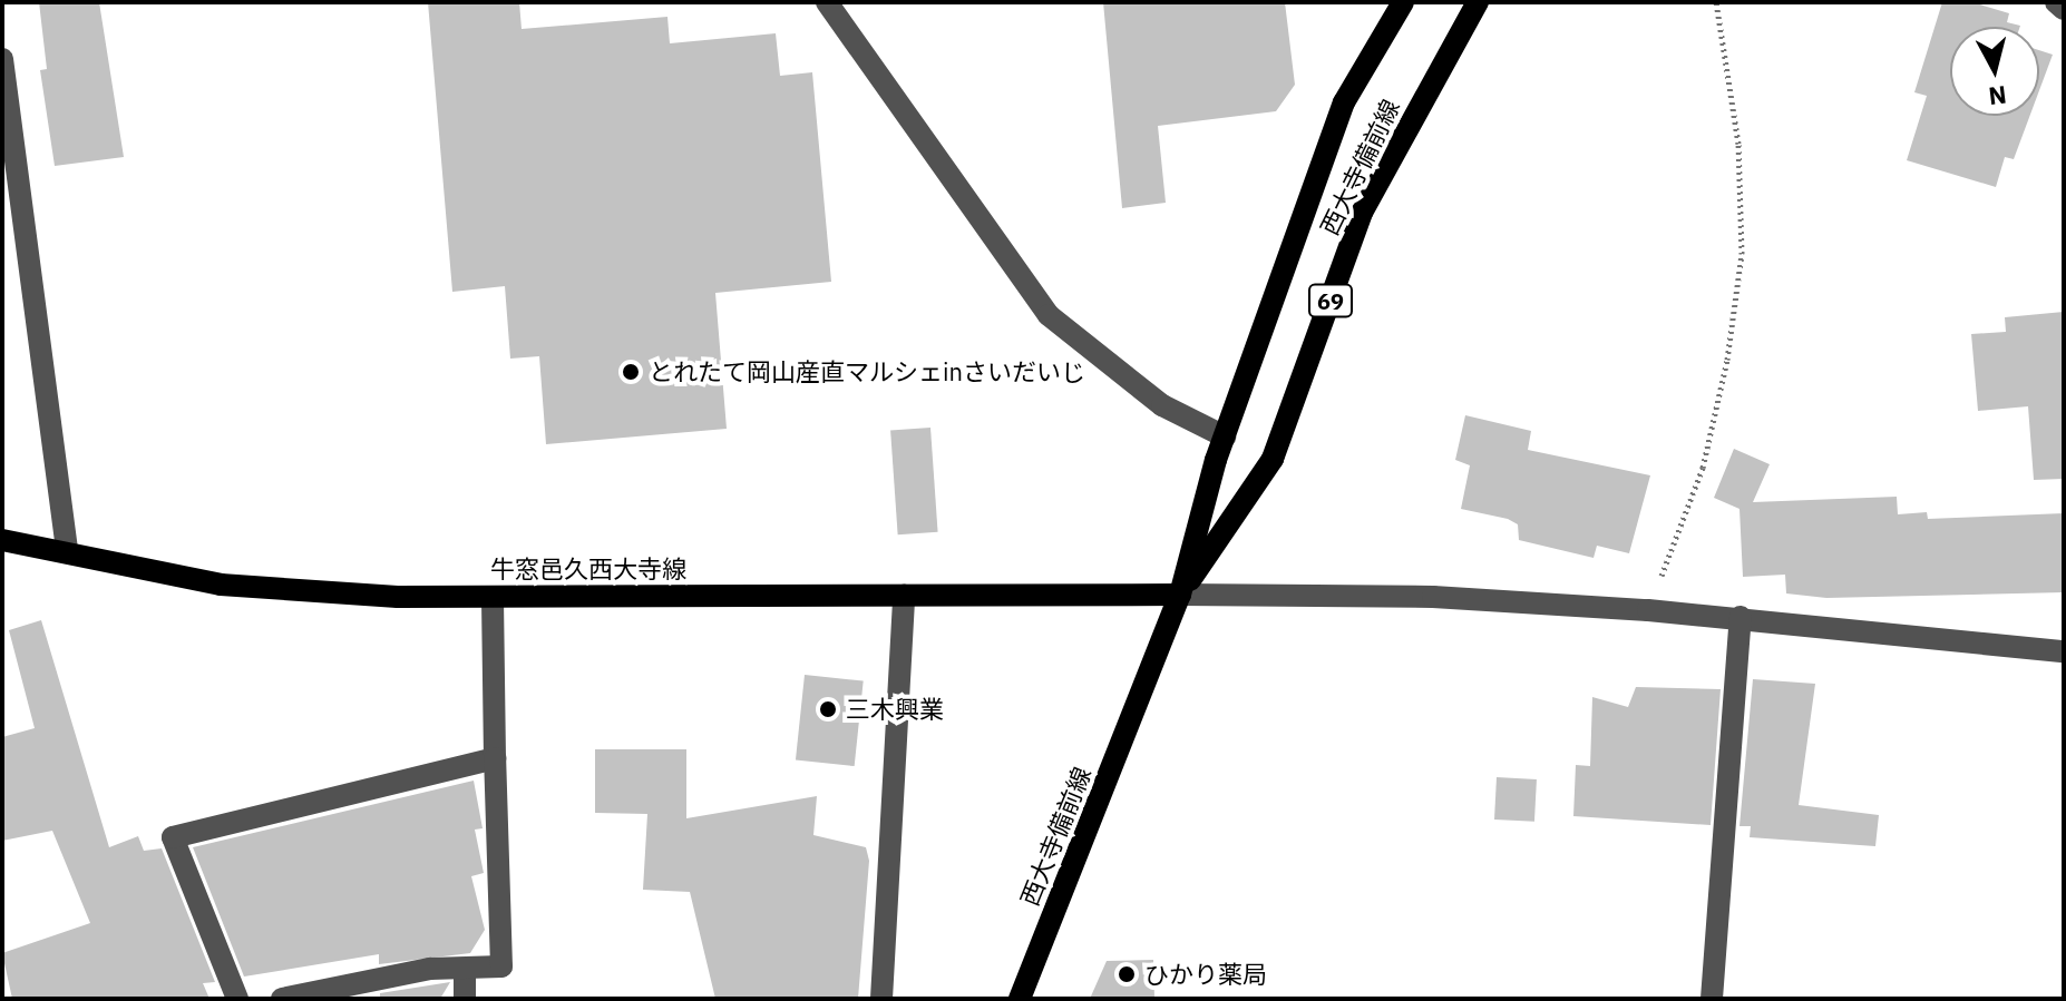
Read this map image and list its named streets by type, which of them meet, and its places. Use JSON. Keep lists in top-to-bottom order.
{
  "streets": {
    "main road": ["西大寺備前線", "69", "牛窓邑久西大寺線"]
  },
  "crossings": [
    ["西大寺備前線", "牛窓邑久西大寺線"]
  ],
  "places": ["とれたて岡山産直マルシェinさいだいじ", "三木興業", "ひかり薬局"],
  "north": "bottom"
}
